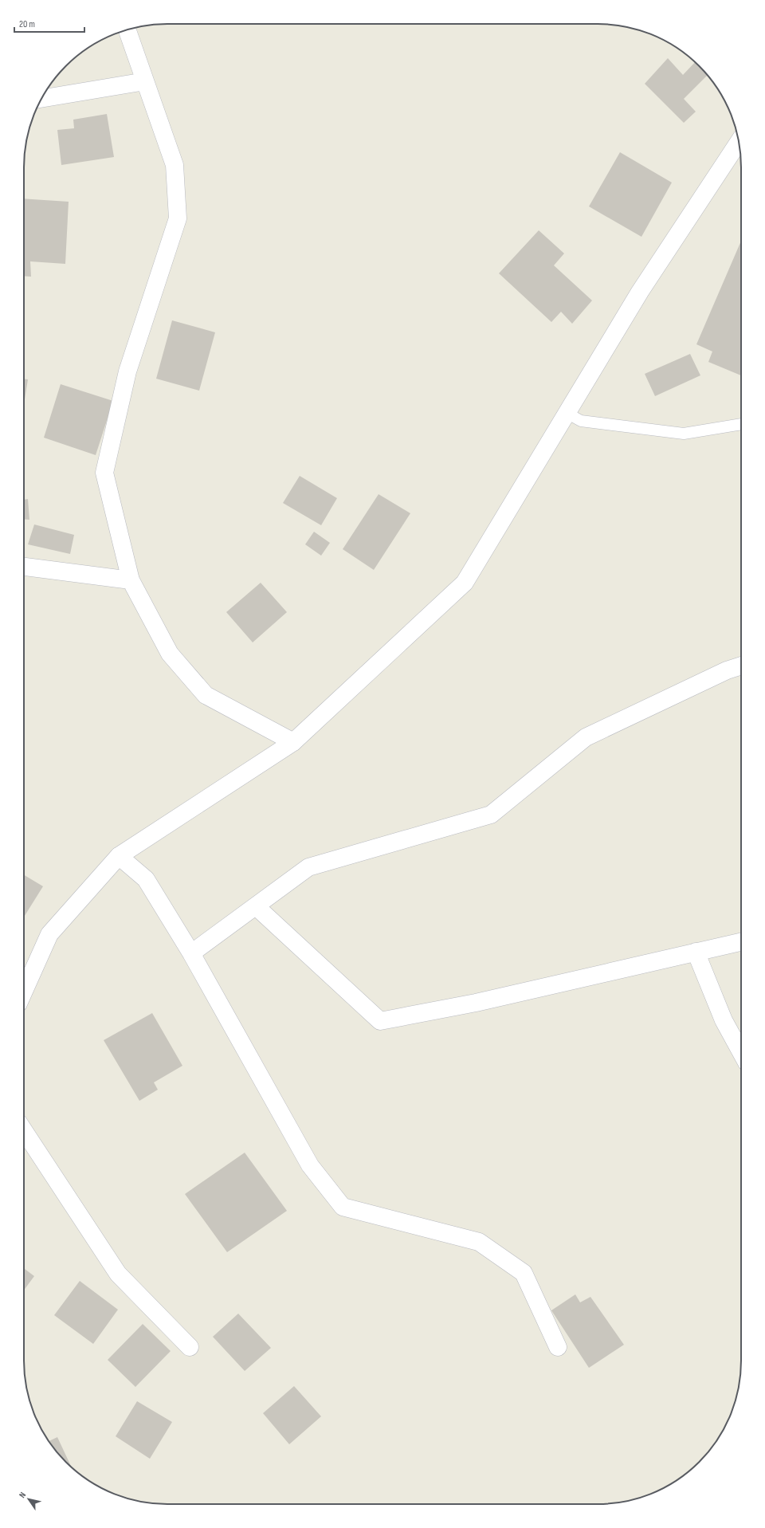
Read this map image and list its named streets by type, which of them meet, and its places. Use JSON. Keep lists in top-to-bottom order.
{
  "scale_bar": "20 m",
  "north": "top left"
}
